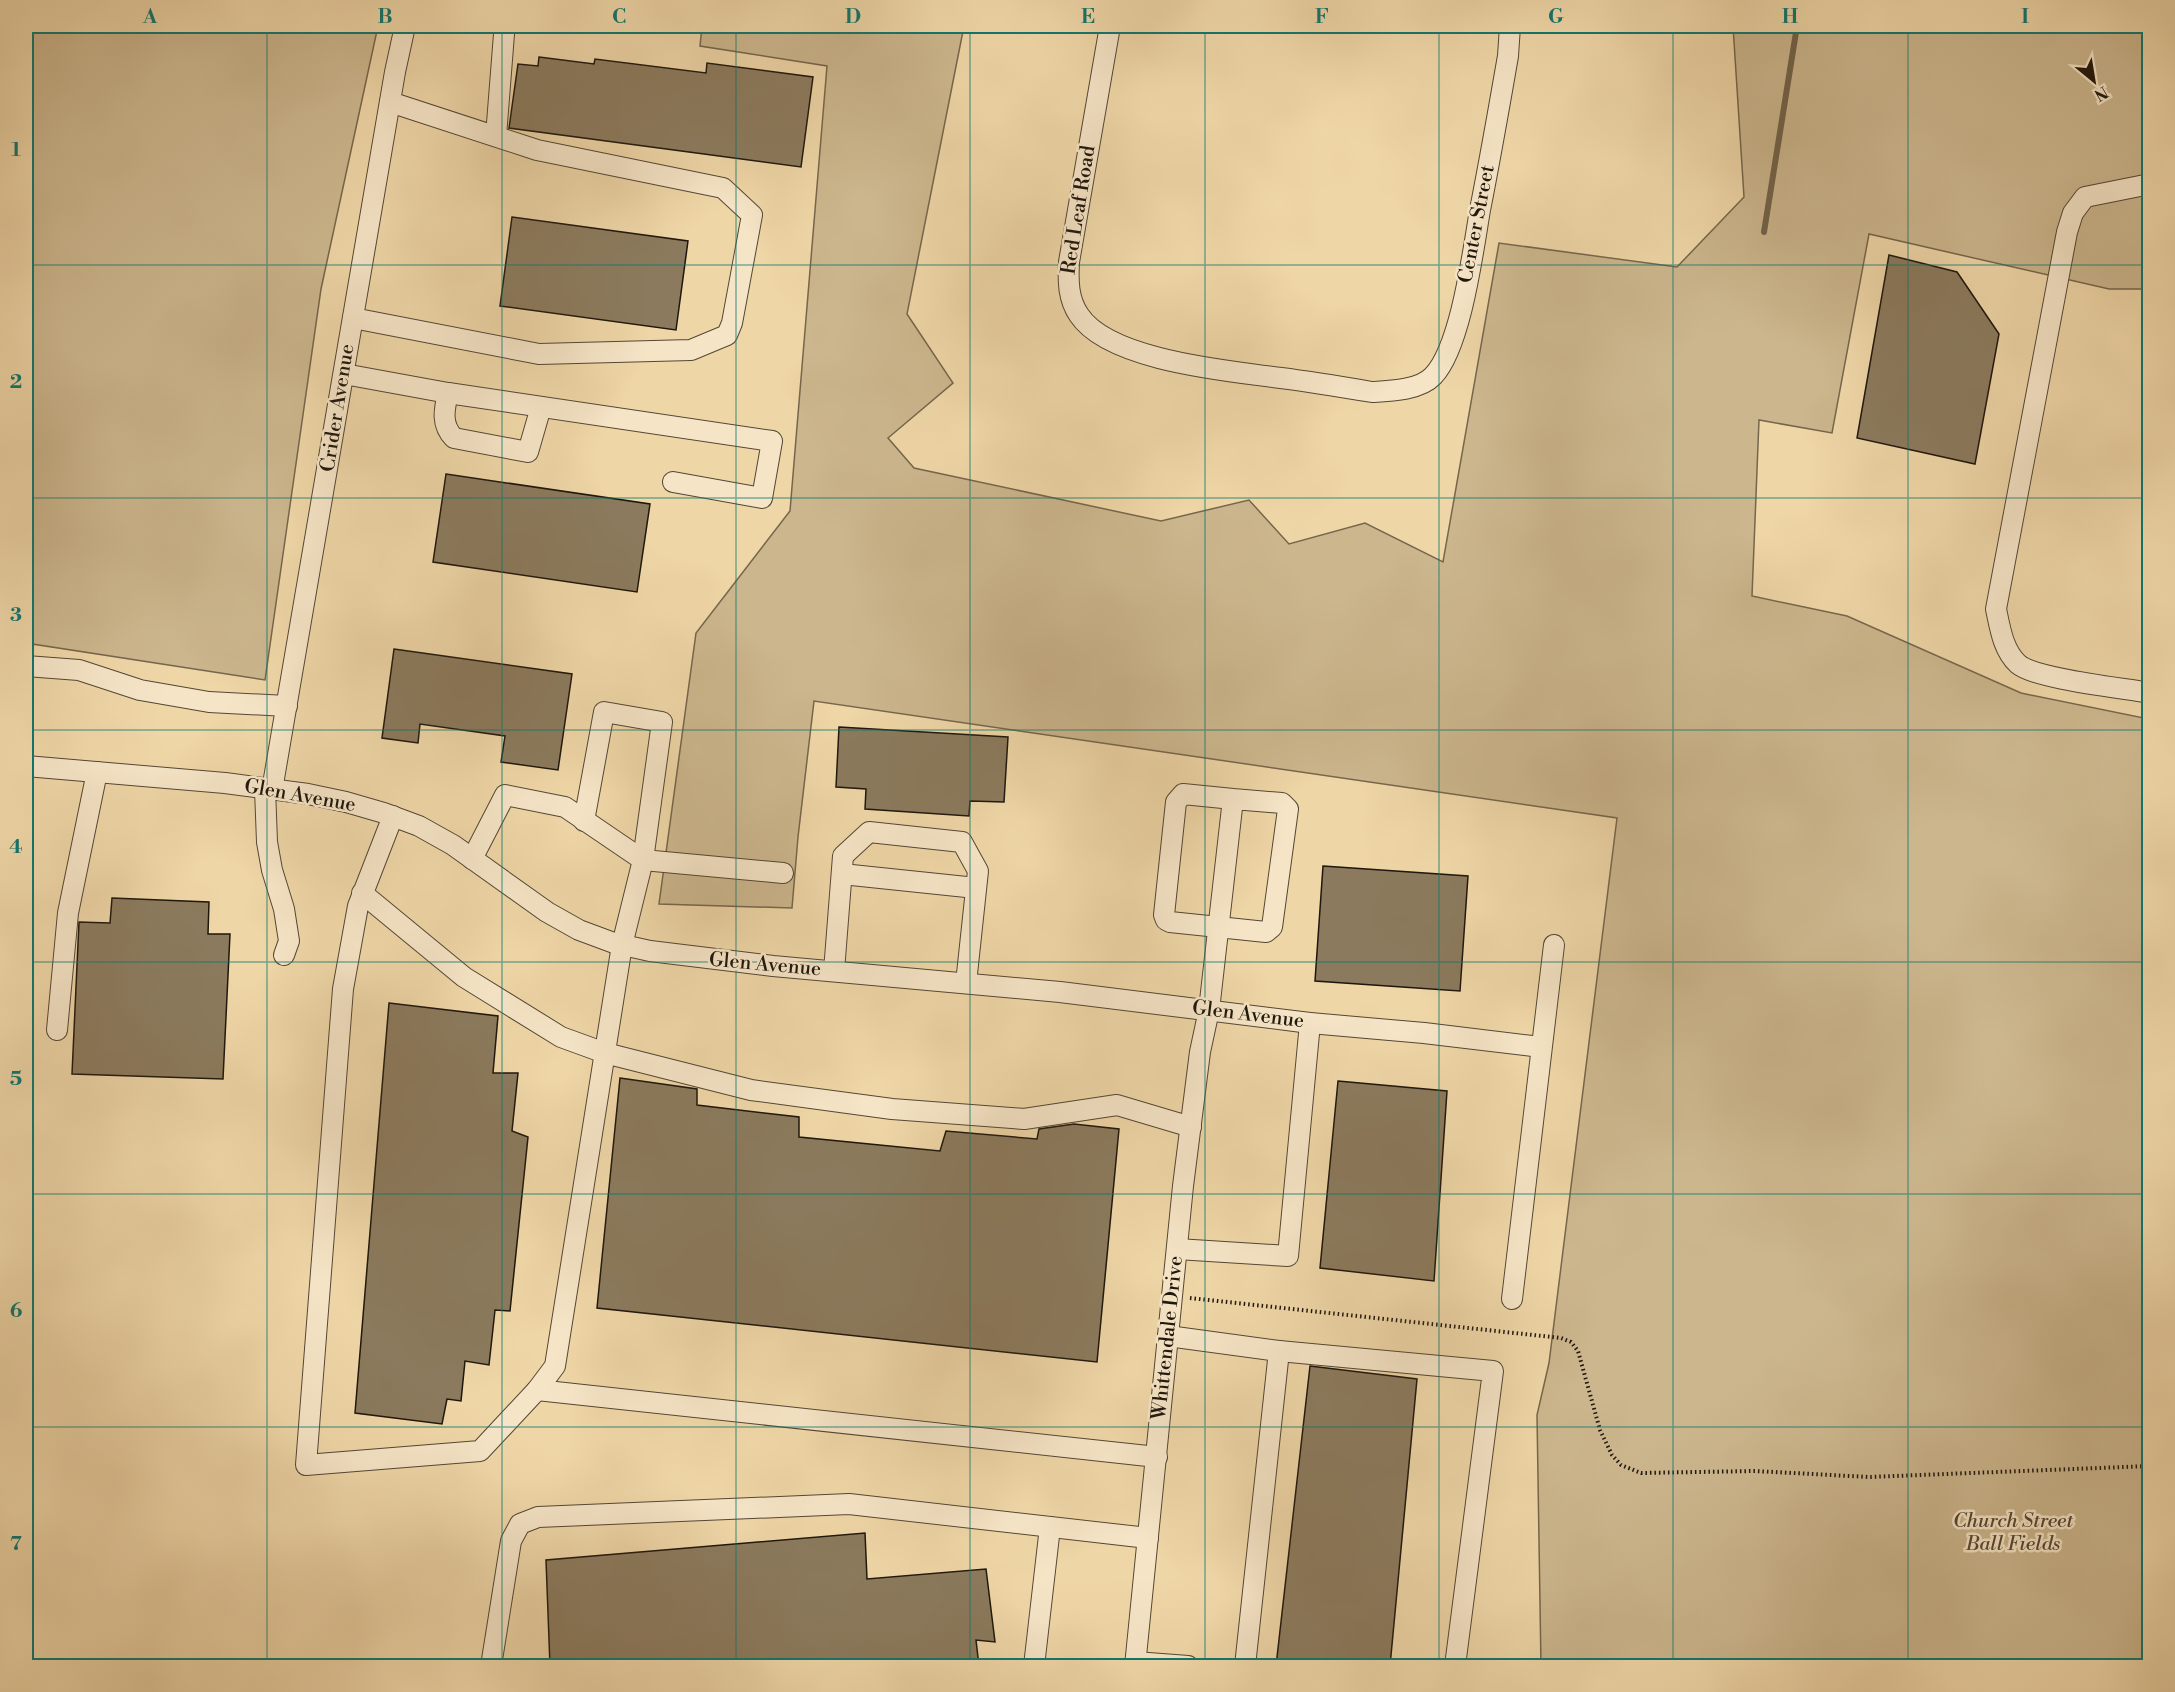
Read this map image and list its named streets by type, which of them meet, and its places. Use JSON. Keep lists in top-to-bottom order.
{
  "streets": {
    "street": [
      "Red Leaf Road",
      "Center Street",
      "Crider Avenue",
      "Glen Avenue",
      "Whittendale Drive"
    ]
  },
  "crossings": [
    ["Red Leaf Road", "Center Street"],
    ["Crider Avenue", "Glen Avenue"],
    ["Glen Avenue", "Whittendale Drive"]
  ],
  "parks": ["Church Street Ball Fields"],
  "north": "bottom right",
  "grid": {
    "columns": [
      "A",
      "B",
      "C",
      "D",
      "E",
      "F",
      "G",
      "H",
      "I"
    ],
    "rows": [
      "1",
      "2",
      "3",
      "4",
      "5",
      "6",
      "7"
    ]
  }
}
